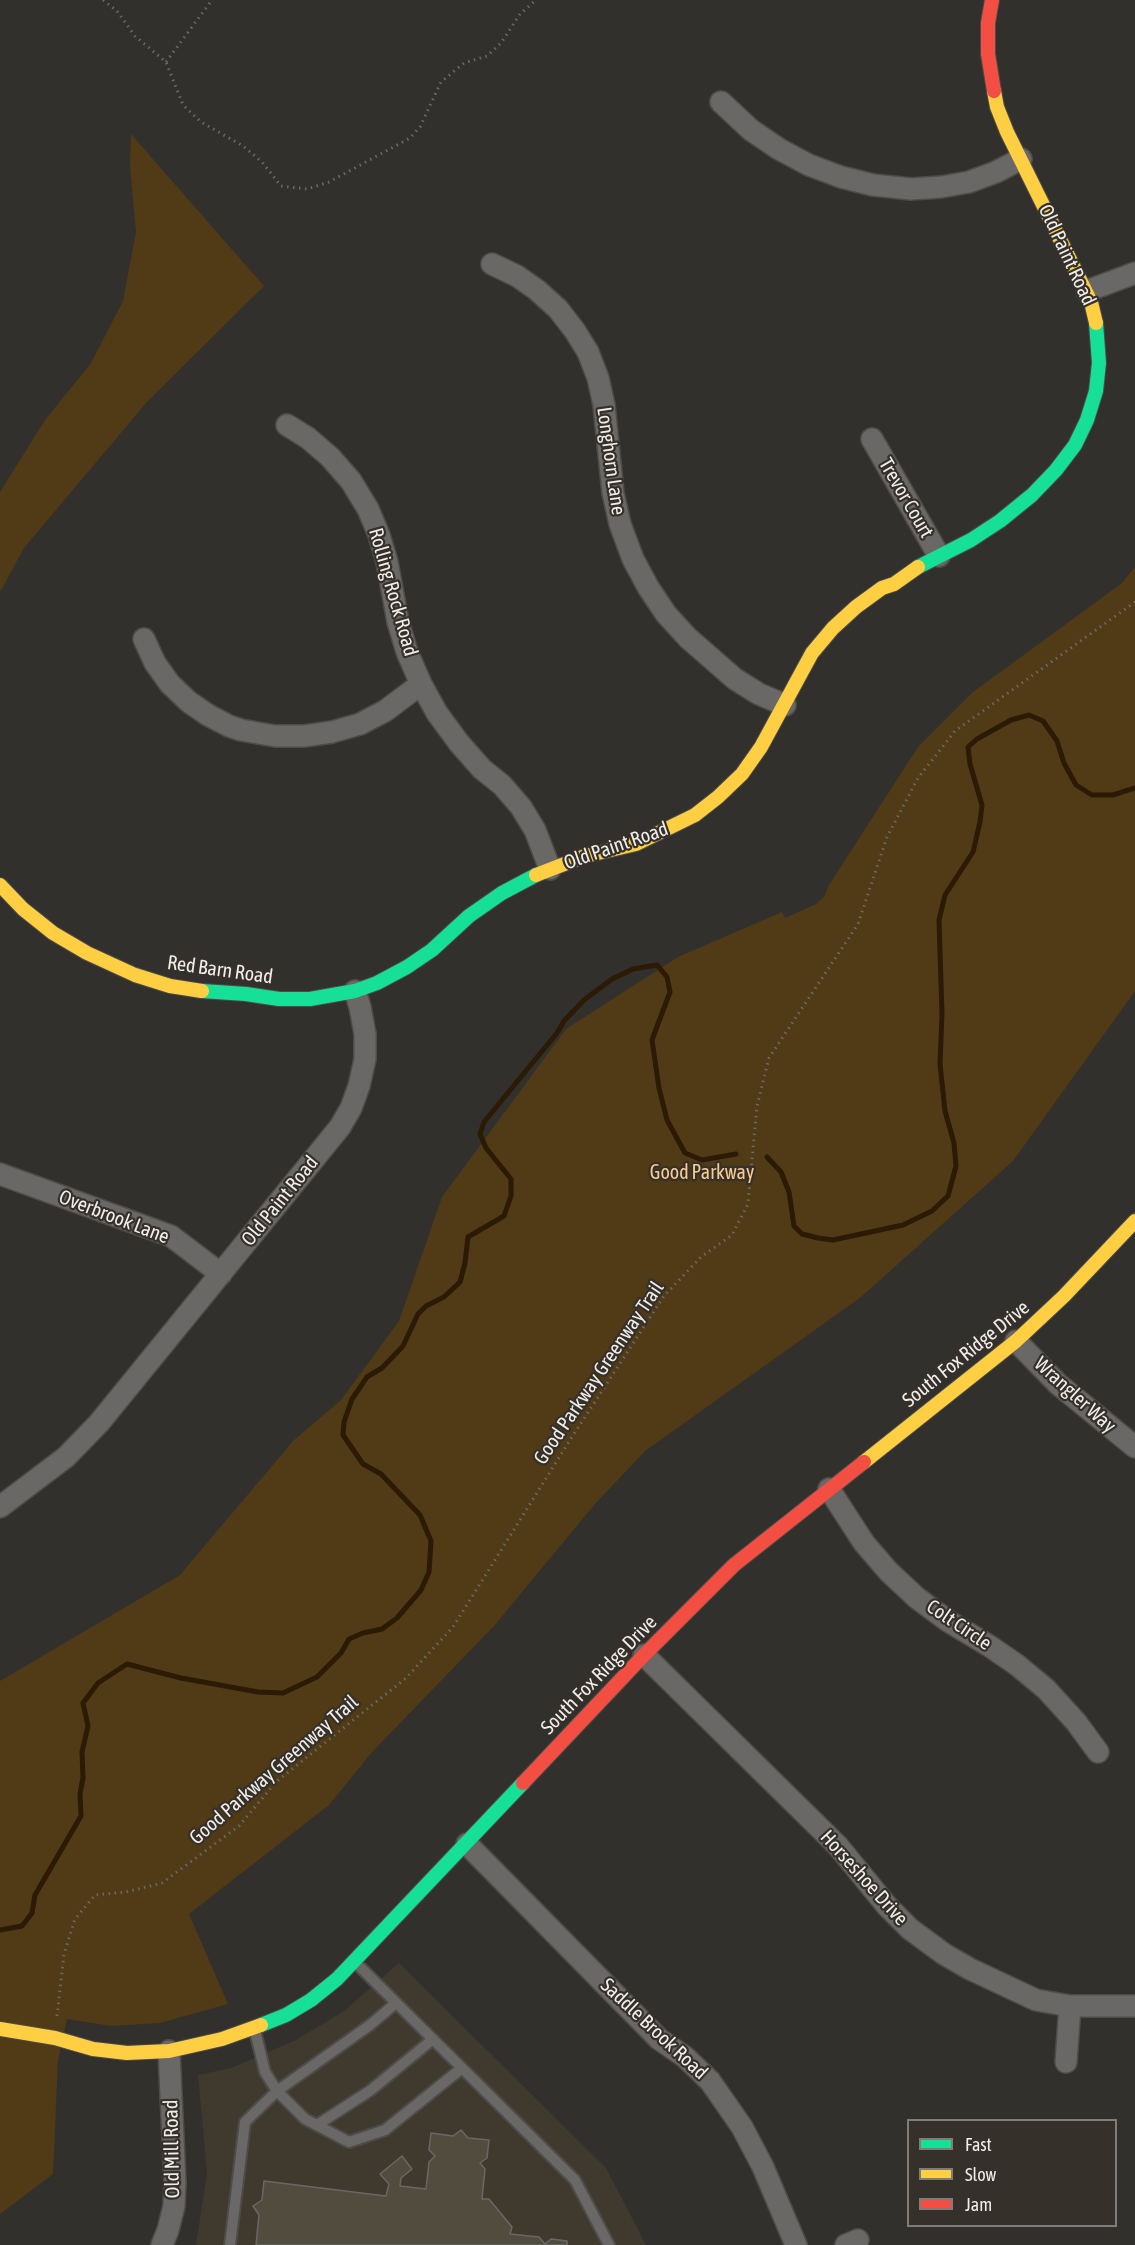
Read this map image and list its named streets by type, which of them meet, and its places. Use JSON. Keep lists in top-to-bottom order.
{
  "streets": {
    "street": [
      "Old Paint Road",
      "Longhorn Lane",
      "Trevor Court",
      "Rolling Rock Road",
      "Red Barn Road",
      "Overbrook Lane",
      "South Fox Ridge Drive",
      "Wrangler Way",
      "Colt Circle",
      "Horseshoe Drive",
      "Saddle Brook Road",
      "Old Mill Road"
    ],
    "path": ["Good Parkway Greenway Trail"]
  },
  "crossings": [
    ["Old Paint Road", "Longhorn Lane"],
    ["Old Paint Road", "Trevor Court"],
    ["Old Paint Road", "Rolling Rock Road"],
    ["Old Paint Road", "Red Barn Road"],
    ["Old Paint Road", "Overbrook Lane"],
    ["South Fox Ridge Drive", "Good Parkway Greenway Trail"],
    ["South Fox Ridge Drive", "Wrangler Way"],
    ["South Fox Ridge Drive", "Colt Circle"],
    ["South Fox Ridge Drive", "Horseshoe Drive"],
    ["South Fox Ridge Drive", "Saddle Brook Road"],
    ["South Fox Ridge Drive", "Old Mill Road"]
  ],
  "parks": ["Good Parkway"],
  "legend": ["Fast", "Slow", "Jam"]
}
